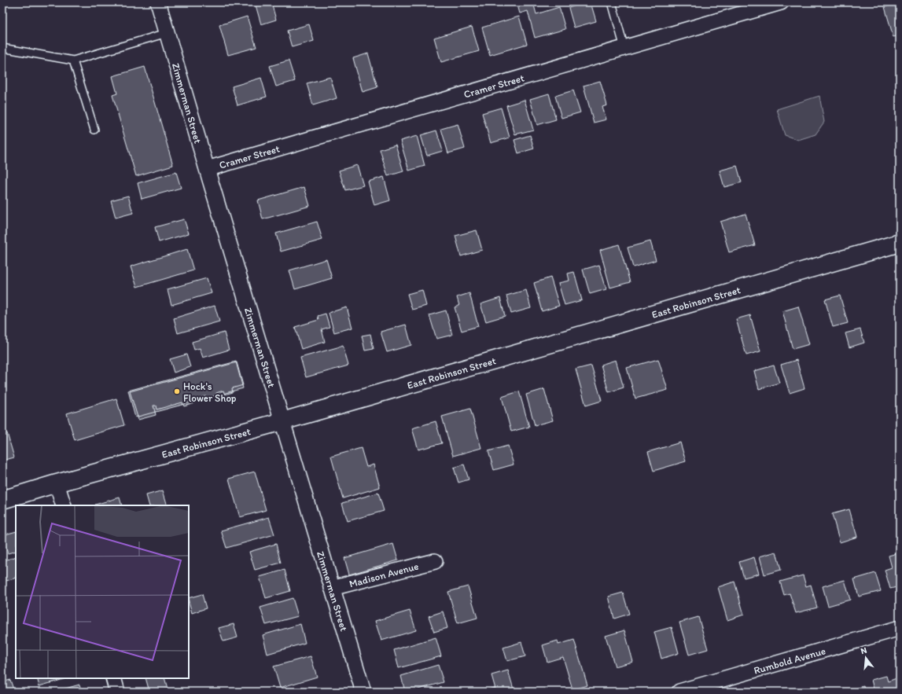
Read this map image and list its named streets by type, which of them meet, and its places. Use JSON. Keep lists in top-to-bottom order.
{
  "streets": {
    "street": [
      "Cramer Street",
      "Zimmerman Street",
      "East Robinson Street",
      "Madison Avenue",
      "Rumbold Avenue"
    ]
  },
  "crossings": [
    ["Cramer Street", "Zimmerman Street"],
    ["Zimmerman Street", "East Robinson Street"],
    ["Zimmerman Street", "Madison Avenue"]
  ],
  "places": ["Hock's Flower Shop"],
  "north": "top"
}
